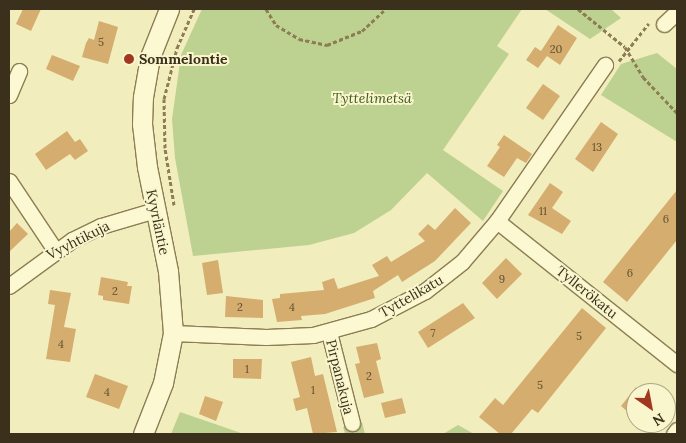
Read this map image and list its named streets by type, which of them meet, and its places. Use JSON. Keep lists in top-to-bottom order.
{
  "streets": {
    "street": [
      "Kyyrläntie",
      "Vyyhtikuja",
      "Tyllerökatu",
      "Tyttelikatu",
      "Pirpanakuja"
    ]
  },
  "crossings": [
    ["Kyyrläntie", "Vyyhtikuja"],
    ["Kyyrläntie", "Tyttelikatu"],
    ["Tyllerökatu", "Tyttelikatu"],
    ["Tyttelikatu", "Pirpanakuja"]
  ],
  "parks": ["Tyttelimetsä"],
  "places": ["Sommelontie"],
  "house_numbers": [
    "5",
    "20",
    "13",
    "11",
    "6",
    "6",
    "9",
    "2",
    "2",
    "4",
    "7",
    "5",
    "4",
    "1",
    "2",
    "5",
    "1",
    "4"
  ],
  "north": "bottom right"
}
